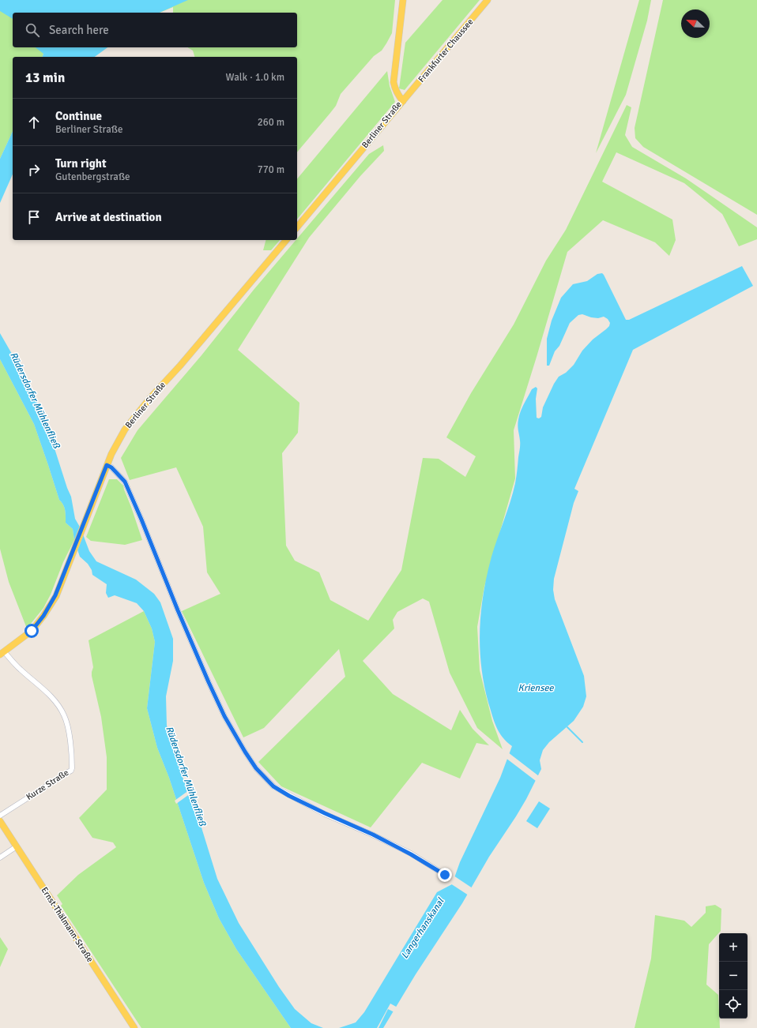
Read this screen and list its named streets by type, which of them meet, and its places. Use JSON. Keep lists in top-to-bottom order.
{
  "streets": {
    "main road": ["Frankfurter Chaussee", "Berliner Straße", "Ernst-Thälmann-Straße"],
    "street": ["Kurze Straße"]
  },
  "crossings": [
    ["Frankfurter Chaussee", "Berliner Straße"],
    ["Berliner Straße", "Kurze Straße"]
  ],
  "water": ["Rüdersdorfer Mühlenfließ", "Kriensee", "Langerhanskanal"],
  "north": "top left",
  "page": {
    "search": "Search here",
    "heading": ["13 min", "Walk · 1.0 km"],
    "list": [
      ["Continue", "Berliner Straße", "260 m"],
      ["Turn right", "Gutenbergstraße", "770 m"],
      "Arrive at destination"
    ],
    "map_buttons": ["+", "−"]
  }
}
